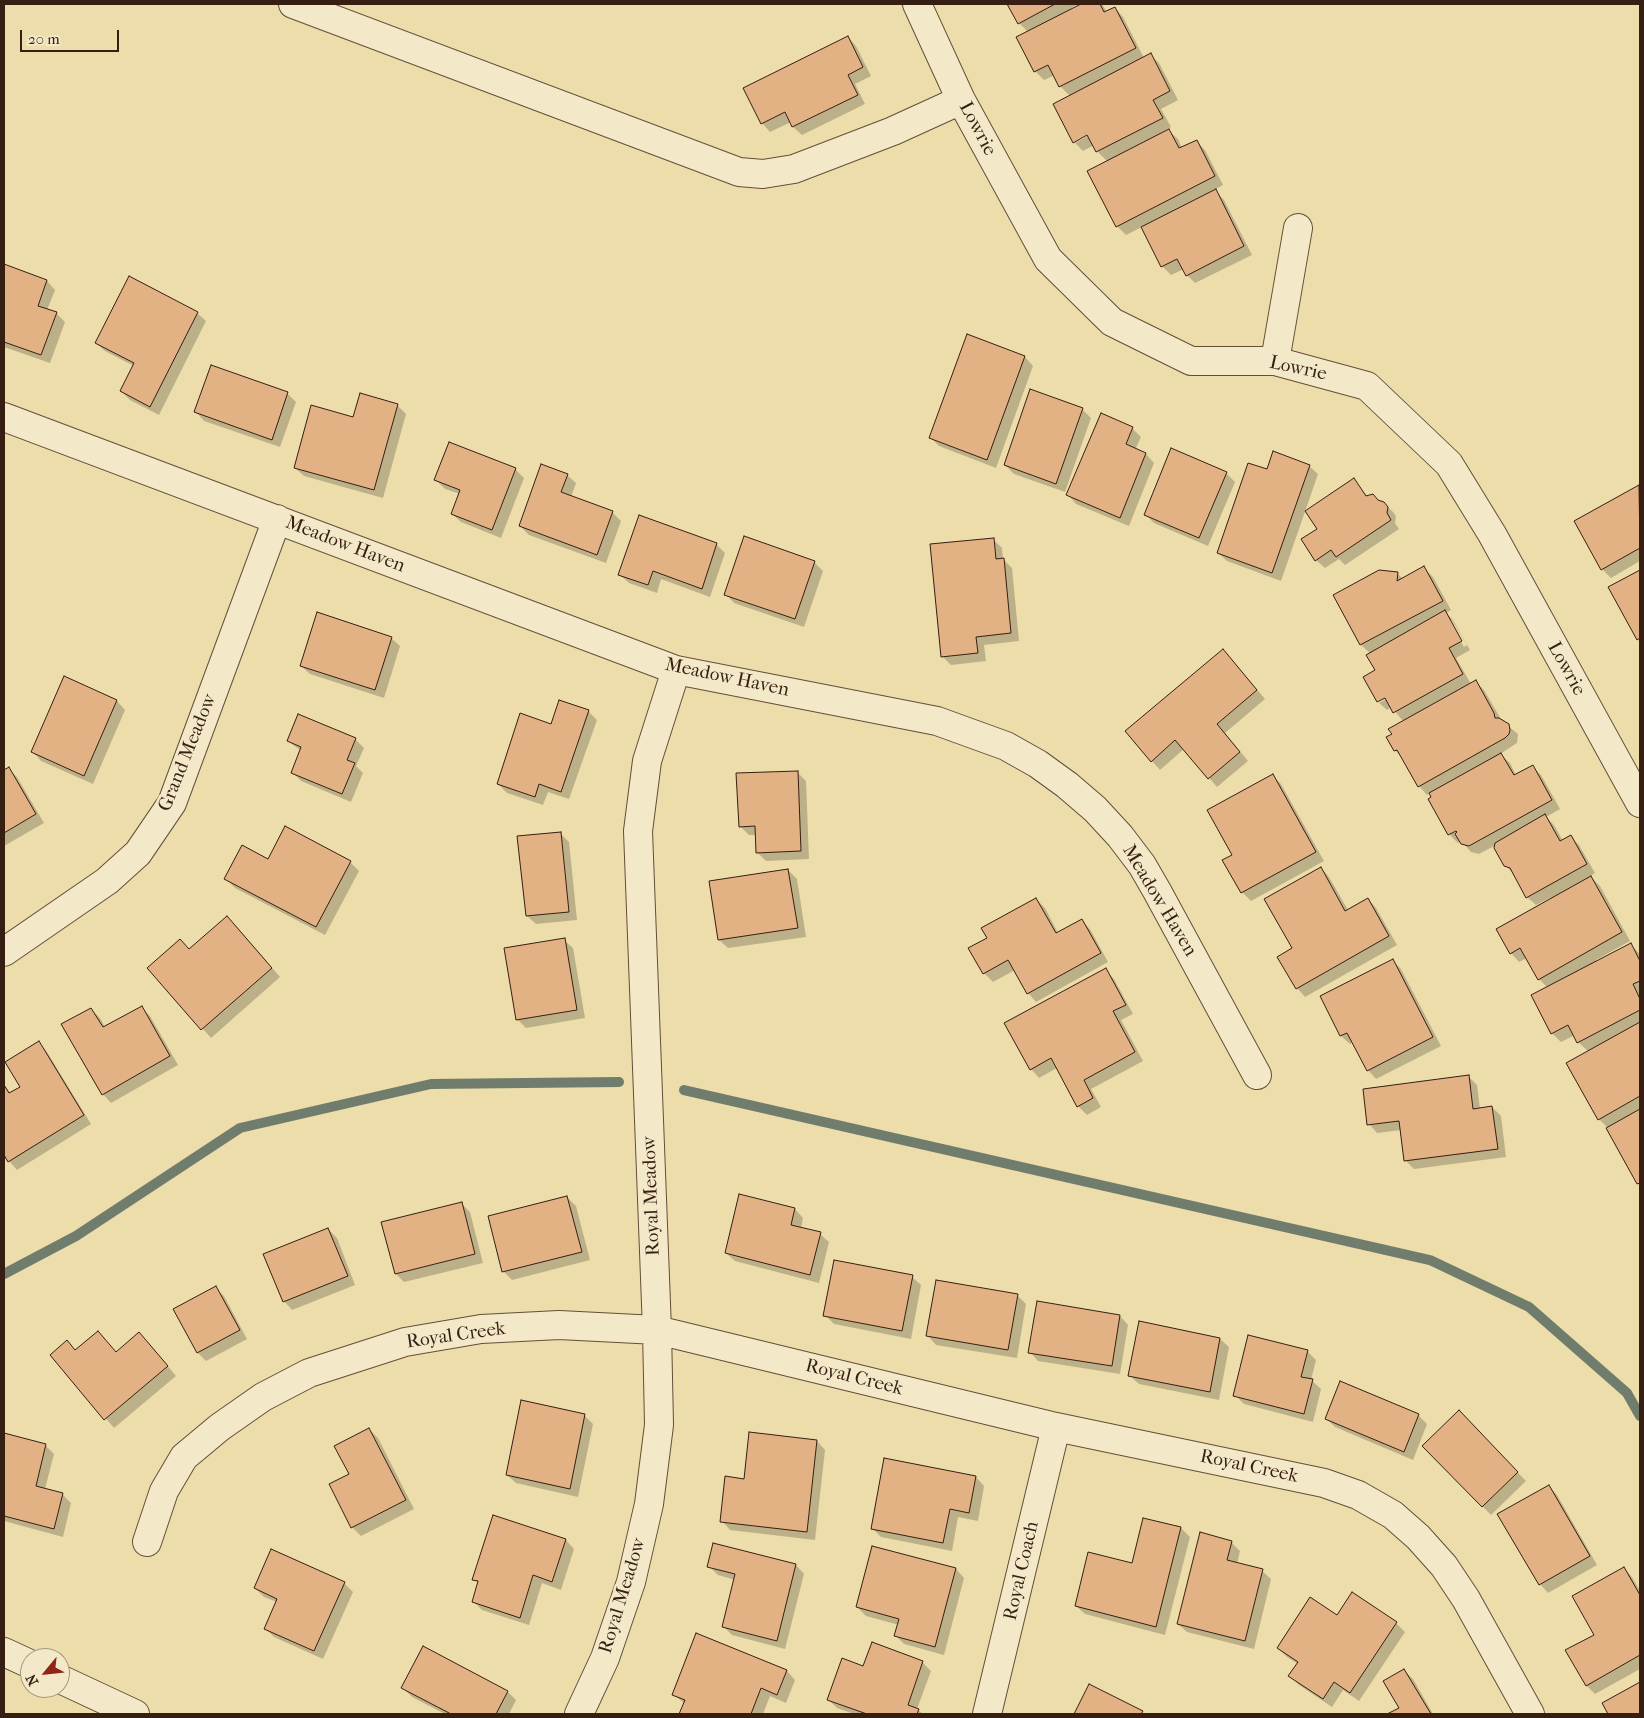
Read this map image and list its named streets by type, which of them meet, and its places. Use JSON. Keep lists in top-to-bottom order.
{
  "streets": {
    "street": [
      "Lowrie",
      "Meadow Haven",
      "Grand Meadow",
      "Royal Meadow",
      "Royal Creek",
      "Royal Coach"
    ]
  },
  "crossings": [
    ["Meadow Haven", "Grand Meadow"],
    ["Meadow Haven", "Royal Meadow"],
    ["Royal Meadow", "Royal Creek"],
    ["Royal Creek", "Royal Coach"]
  ],
  "scale_bar": "20 m",
  "north": "bottom left"
}
